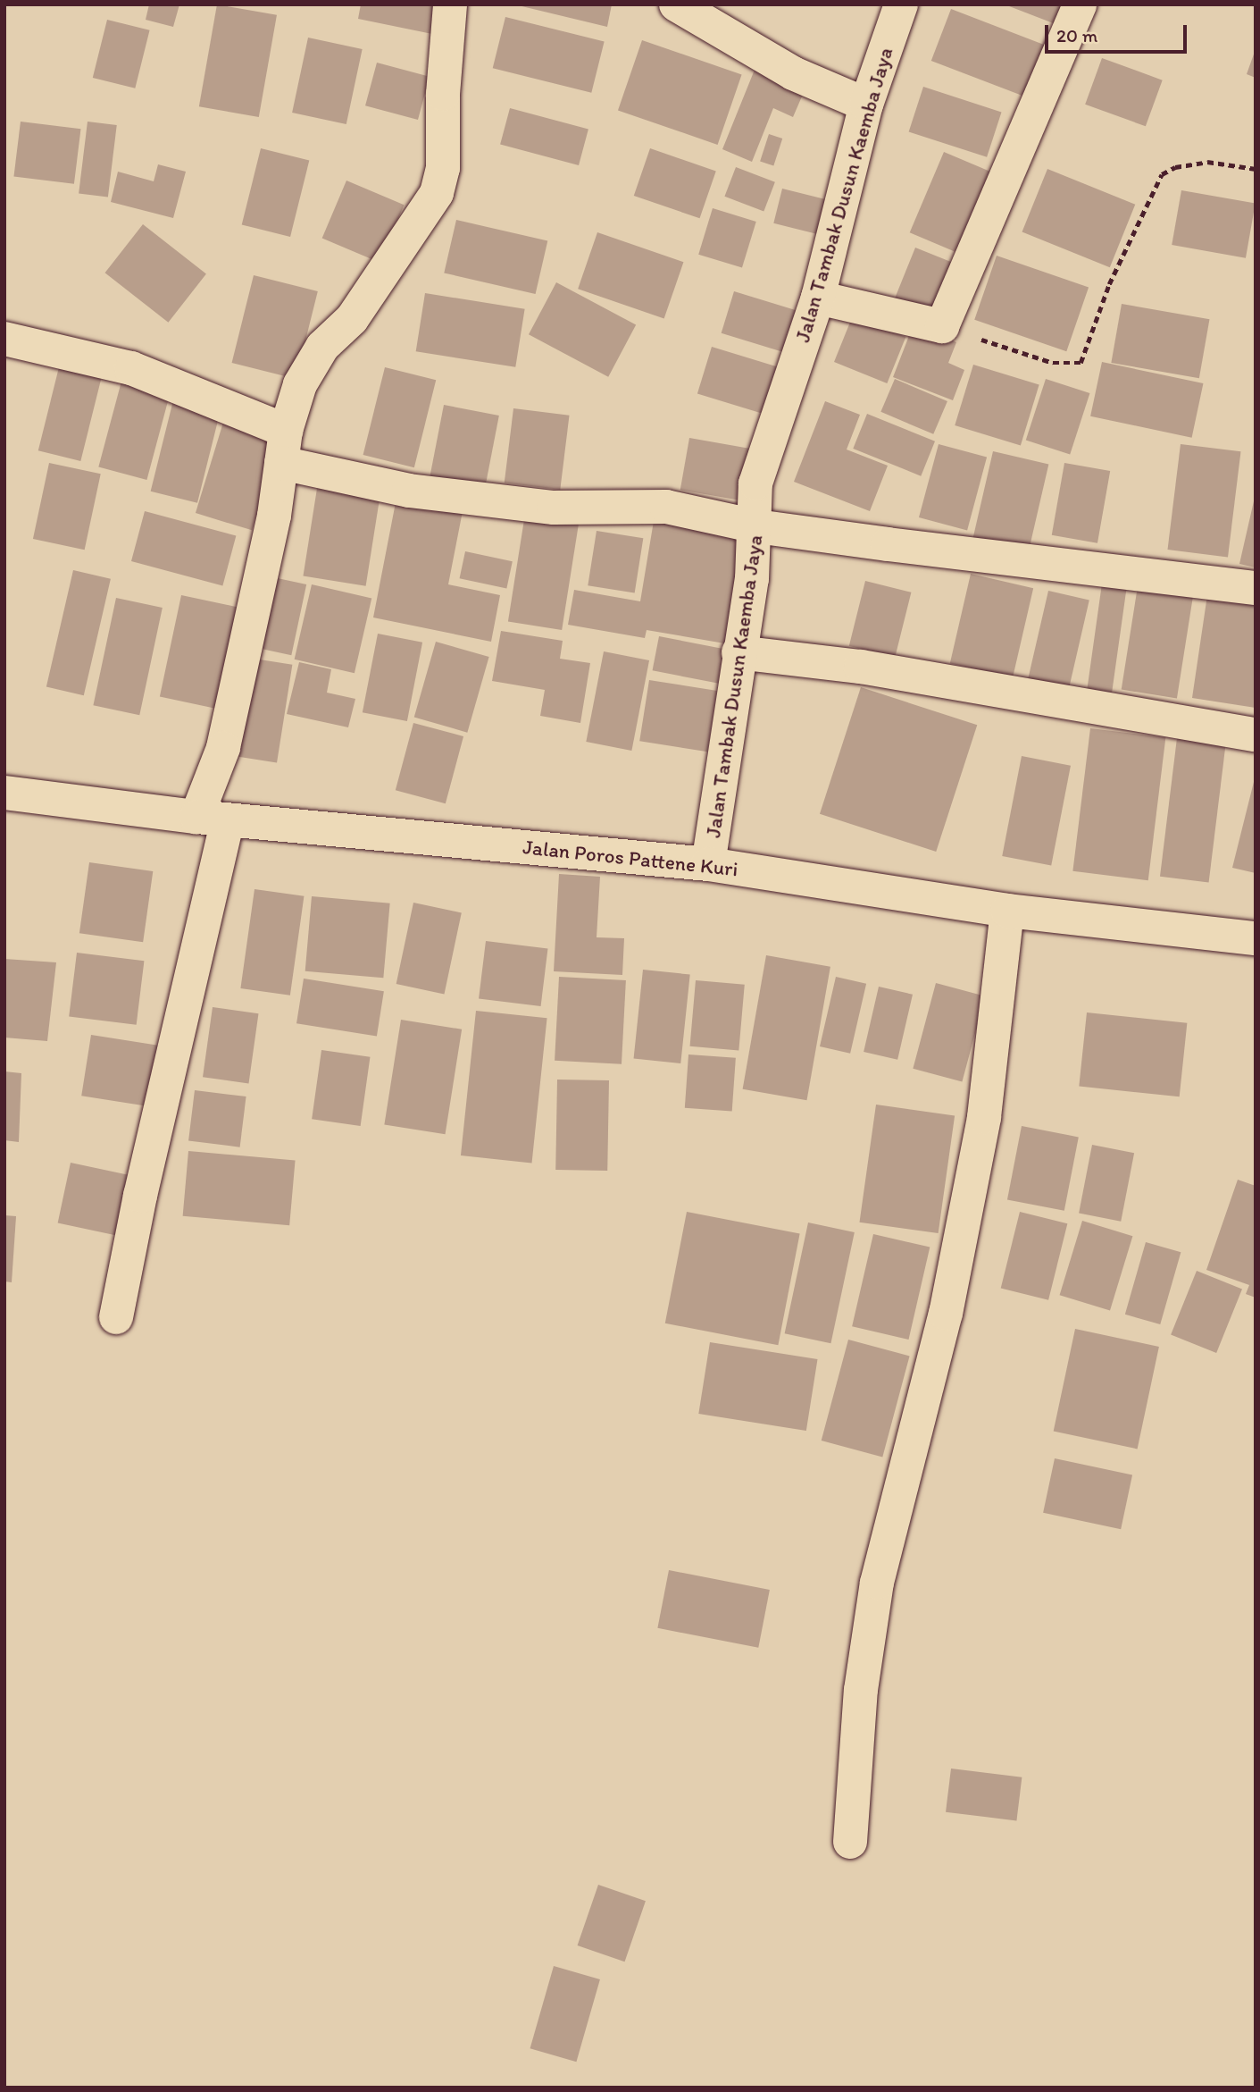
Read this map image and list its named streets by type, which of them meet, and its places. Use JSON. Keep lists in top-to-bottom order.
{
  "streets": {
    "street": ["Jalan Tambak Dusun Kaemba Jaya", "Jalan Poros Pattene Kuri"]
  },
  "crossings": [
    ["Jalan Tambak Dusun Kaemba Jaya", "Jalan Poros Pattene Kuri"]
  ],
  "scale_bar": "20 m"
}
